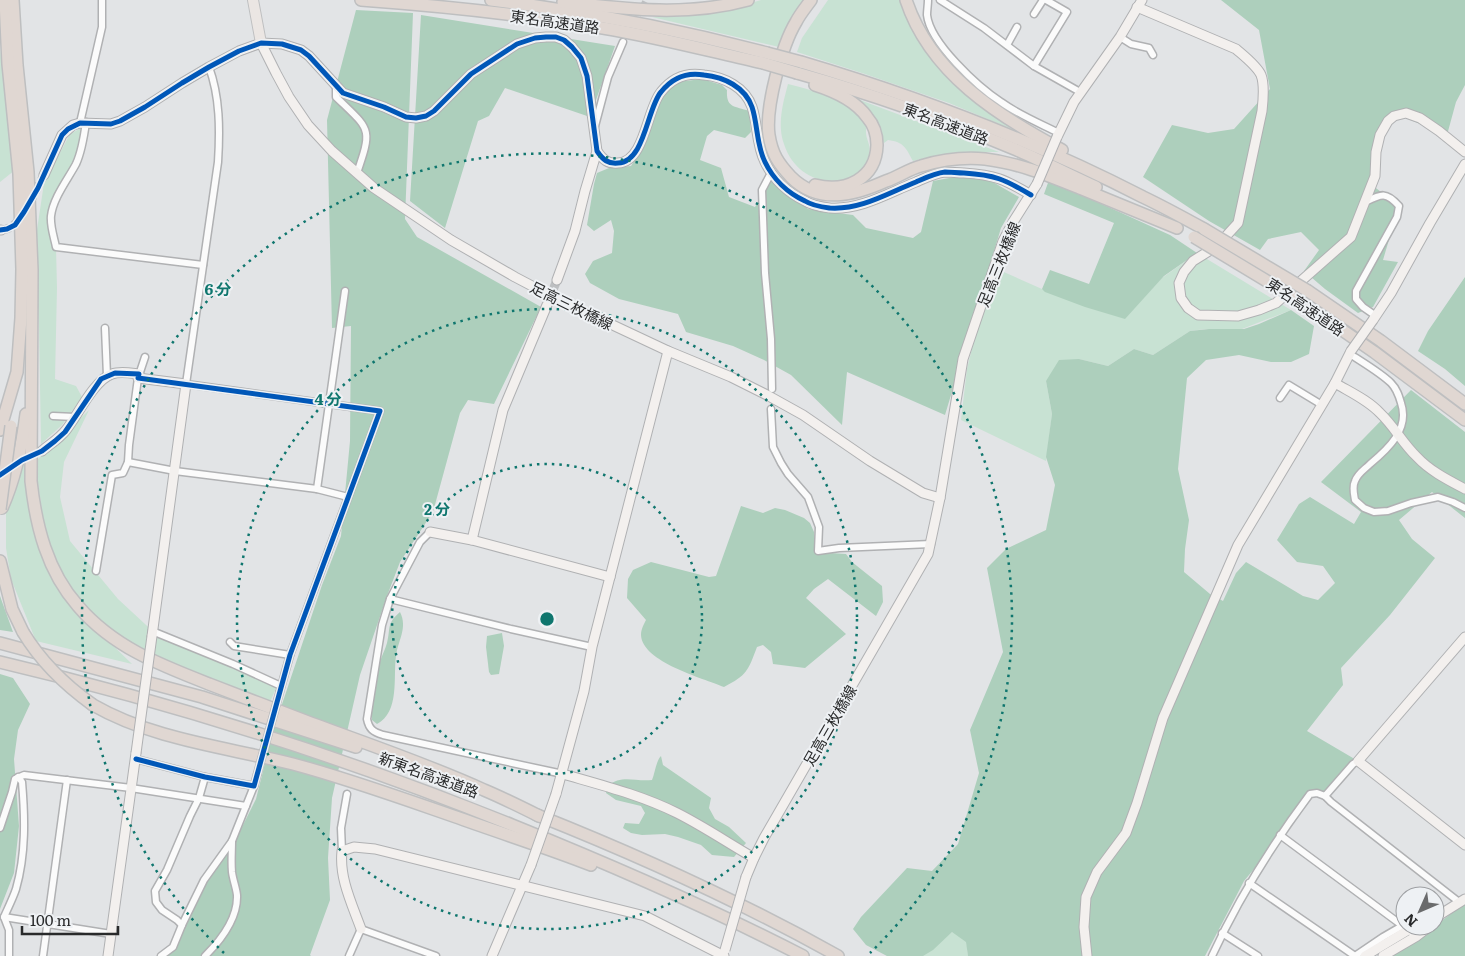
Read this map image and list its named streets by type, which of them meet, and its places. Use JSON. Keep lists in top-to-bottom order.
{
  "streets": {
    "highway": ["東名高速道路", "新東名高速道路"],
    "street": ["足高三枚橋線"]
  },
  "scale_bar": "100 m",
  "north": "bottom left",
  "rings": ["6 分", "4 分", "2 分"]
}
